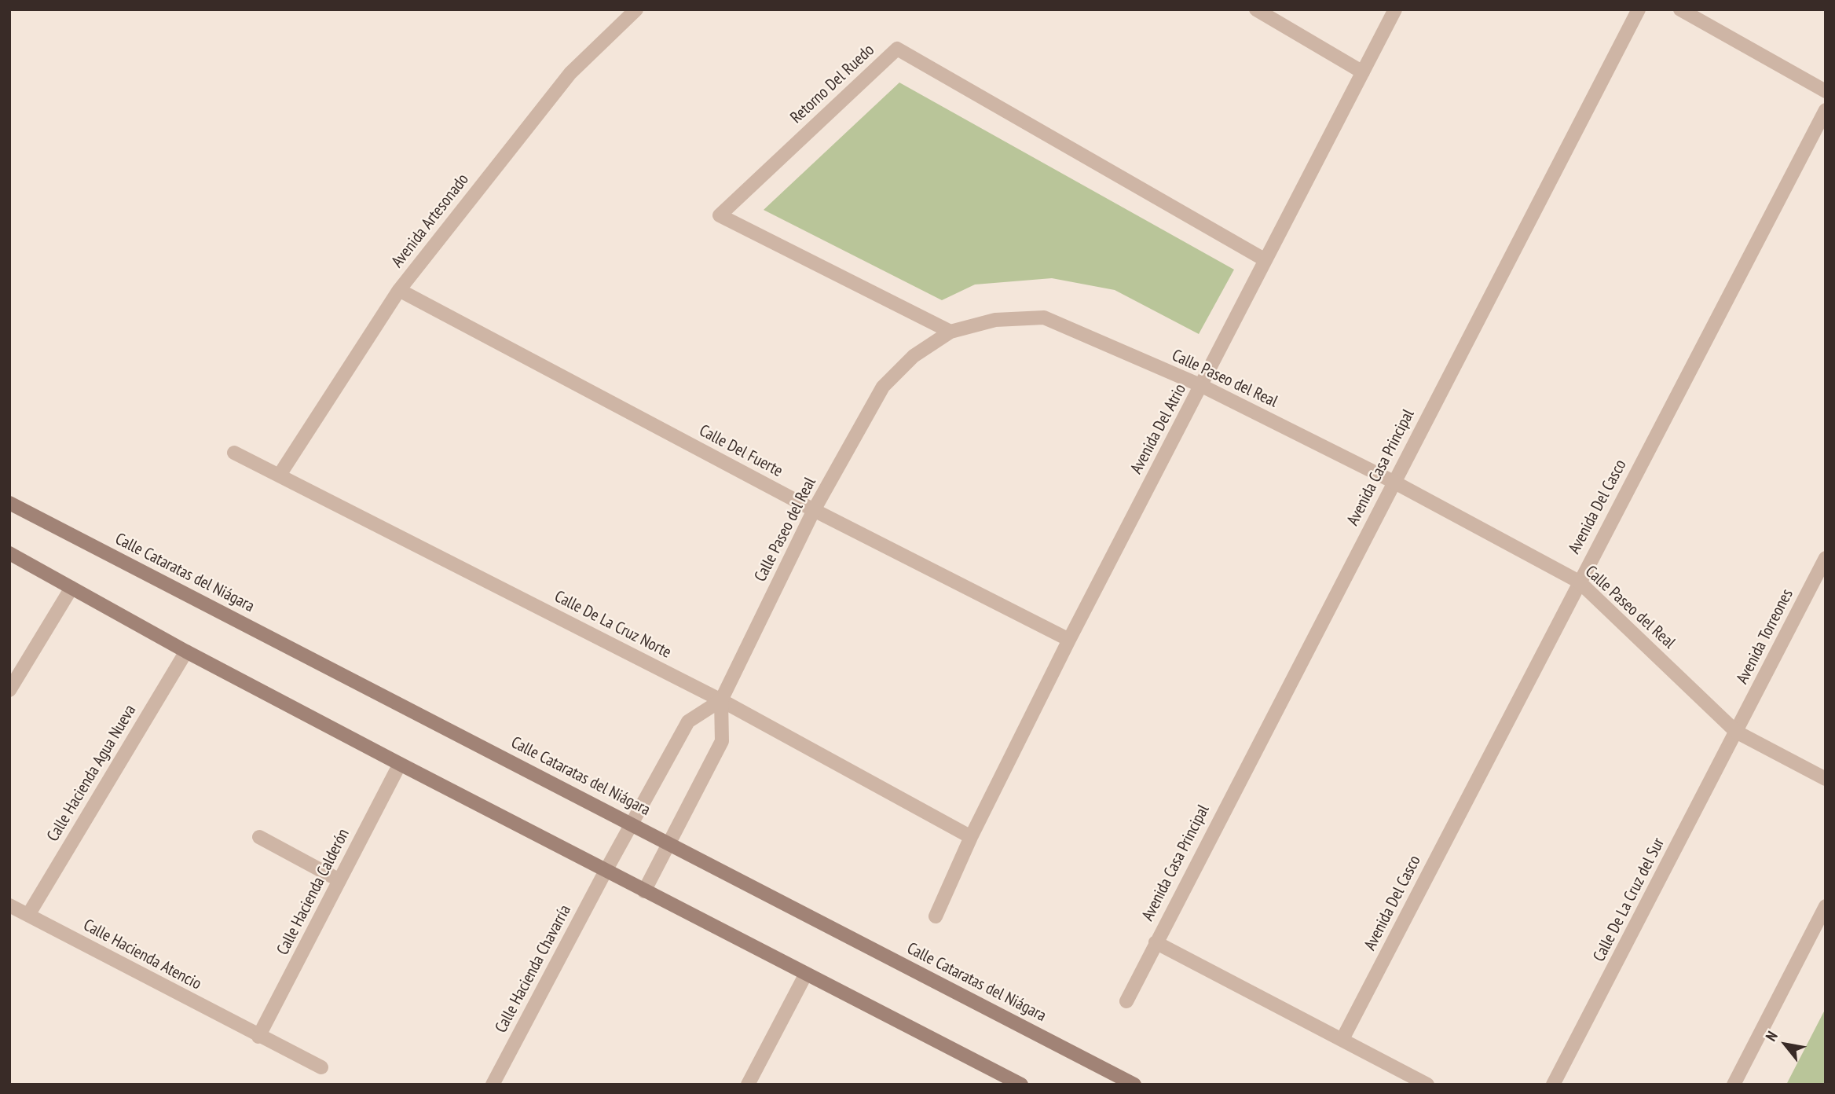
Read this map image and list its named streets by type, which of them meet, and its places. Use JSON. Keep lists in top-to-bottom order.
{
  "streets": {
    "main road": ["Calle Cataratas del Niágara"],
    "street": [
      "Retorno Del Ruedo",
      "Avenida Artesonado",
      "Calle Paseo del Real",
      "Avenida Del Atrio",
      "Calle Del Fuerte",
      "Avenida Casa Principal",
      "Avenida Del Casco",
      "Calle De La Cruz Norte",
      "Avenida Torreones",
      "Calle Hacienda Agua Nueva",
      "Calle Hacienda Calderón",
      "Calle De La Cruz del Sur",
      "Calle Hacienda Atencio",
      "Calle Hacienda Chavarría"
    ]
  },
  "crossings": [
    ["Retorno Del Ruedo", "Calle Paseo del Real"],
    ["Retorno Del Ruedo", "Avenida Del Atrio"],
    ["Avenida Artesonado", "Calle Del Fuerte"],
    ["Avenida Artesonado", "Calle De La Cruz Norte"],
    ["Calle Paseo del Real", "Avenida Del Atrio"],
    ["Calle Paseo del Real", "Calle Del Fuerte"],
    ["Calle Paseo del Real", "Avenida Casa Principal"],
    ["Calle Paseo del Real", "Avenida Del Casco"],
    ["Calle Paseo del Real", "Calle Cataratas del Niágara"],
    ["Calle Paseo del Real", "Calle De La Cruz Norte"],
    ["Calle Paseo del Real", "Avenida Torreones"],
    ["Calle Paseo del Real", "Calle De La Cruz del Sur"],
    ["Avenida Del Atrio", "Calle Del Fuerte"],
    ["Avenida Del Atrio", "Calle De La Cruz Norte"],
    ["Avenida Torreones", "Calle De La Cruz del Sur"],
    ["Calle Hacienda Agua Nueva", "Calle Hacienda Atencio"],
    ["Calle Hacienda Calderón", "Calle Hacienda Atencio"]
  ],
  "north": "top left"
}
